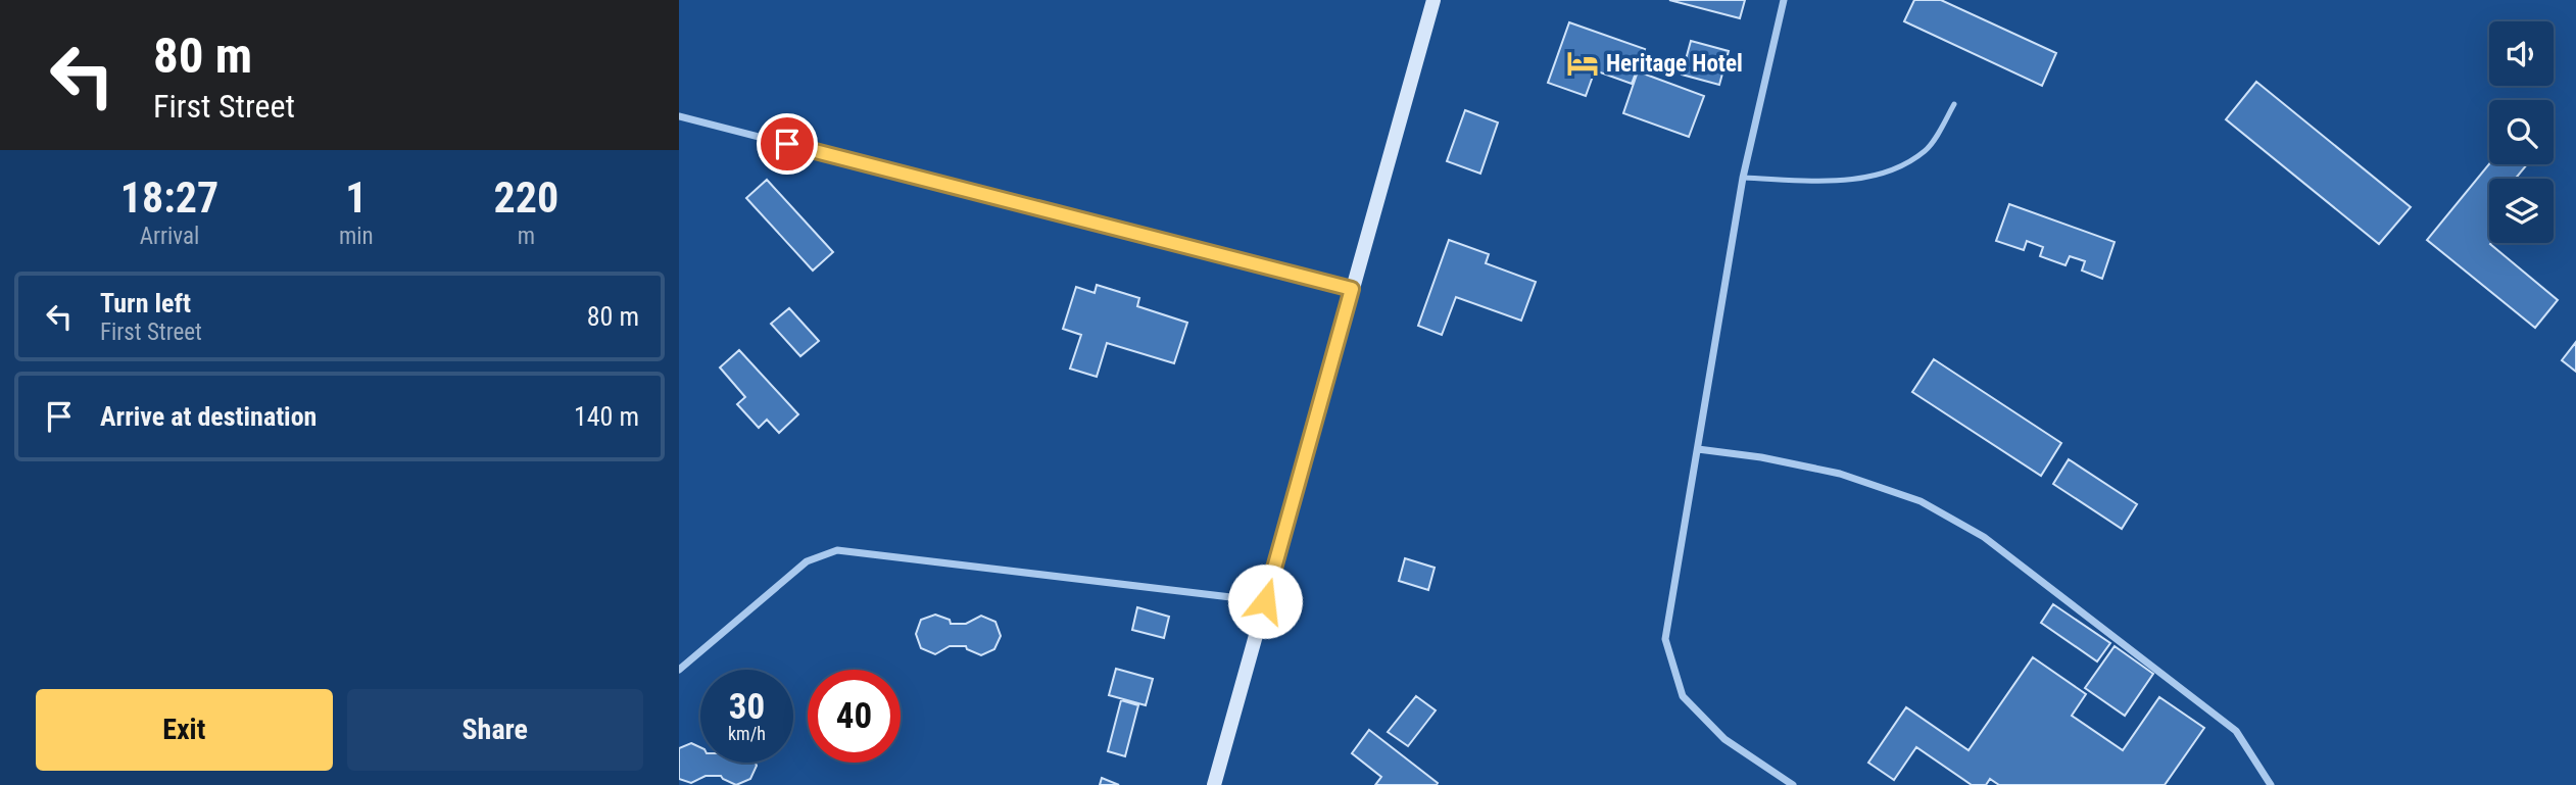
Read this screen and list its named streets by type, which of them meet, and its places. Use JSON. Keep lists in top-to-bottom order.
{
  "places": {
    "hotel": ["Heritage Hotel"]
  },
  "page": {
    "turn": ["80 m", "First Street"],
    "eta": [
      "18:27",
      "Arrival",
      "1",
      "min",
      "220",
      "m"
    ],
    "list": [
      {
        "name": "Turn left",
        "note": "First Street",
        "value": "80 m"
      },
      {
        "name": "Arrive at destination",
        "value": "140 m"
      }
    ],
    "speed": "30 km/h",
    "limit": "40",
    "buttons": ["Exit", "Share"]
  }
}
